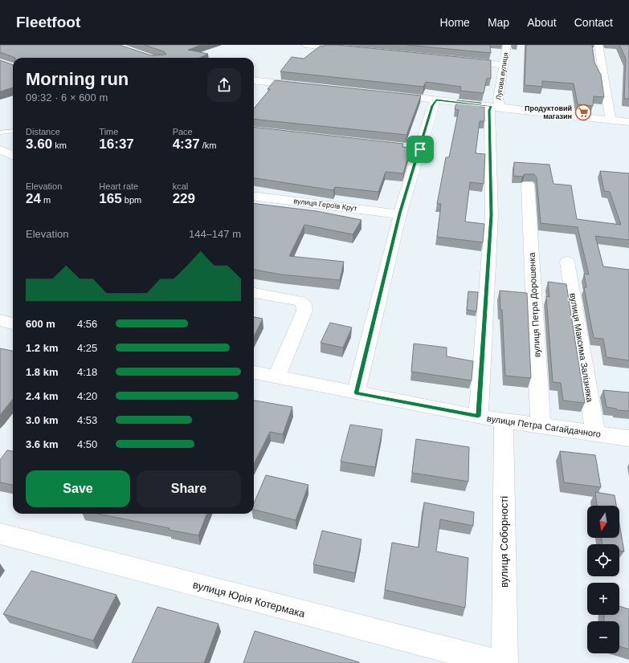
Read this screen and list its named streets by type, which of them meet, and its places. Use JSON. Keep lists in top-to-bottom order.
{
  "streets": {
    "street": [
      "Лугова вулиця",
      "вулиця Героїв Крут",
      "вулиця Петра Дорошенка",
      "вулиця Максима Залізняка",
      "вулиця Петра Сагайдачного",
      "вулиця Соборності",
      "вулиця Юрія Котермака"
    ]
  },
  "crossings": [
    ["Лугова вулиця", "вулиця Петра Сагайдачного"],
    ["вулиця Петра Дорошенка", "вулиця Петра Сагайдачного"],
    ["вулиця Максима Залізняка", "вулиця Петра Сагайдачного"],
    ["вулиця Петра Сагайдачного", "вулиця Соборності"]
  ],
  "places": {
    "supermarket": ["Продуктовий магазин"]
  },
  "north": "bottom",
  "page": {
    "header": "Fleetfoot",
    "nav": [
      "Home",
      "Map",
      "About",
      "Contact"
    ],
    "heading": ["Morning run", "09:32 · 6 × 600 m"],
    "stats": [
      ["Distance", "3.60 km"],
      ["Time", "16:37"],
      ["Pace", "4:37 /km"],
      ["Elevation", "24 m"],
      ["Heart rate", "165 bpm"],
      ["kcal", "229"]
    ],
    "chart": ["Elevation", "144–147 m"],
    "list": [
      {
        "name": "600 m",
        "note": "4:56"
      },
      {
        "name": "1.2 km",
        "note": "4:25"
      },
      {
        "name": "1.8 km",
        "note": "4:18"
      },
      {
        "name": "2.4 km",
        "note": "4:20"
      },
      {
        "name": "3.0 km",
        "note": "4:53"
      },
      {
        "name": "3.6 km",
        "note": "4:50"
      }
    ],
    "buttons": ["Save", "Share"],
    "map_buttons": ["+", "−"]
  }
}
